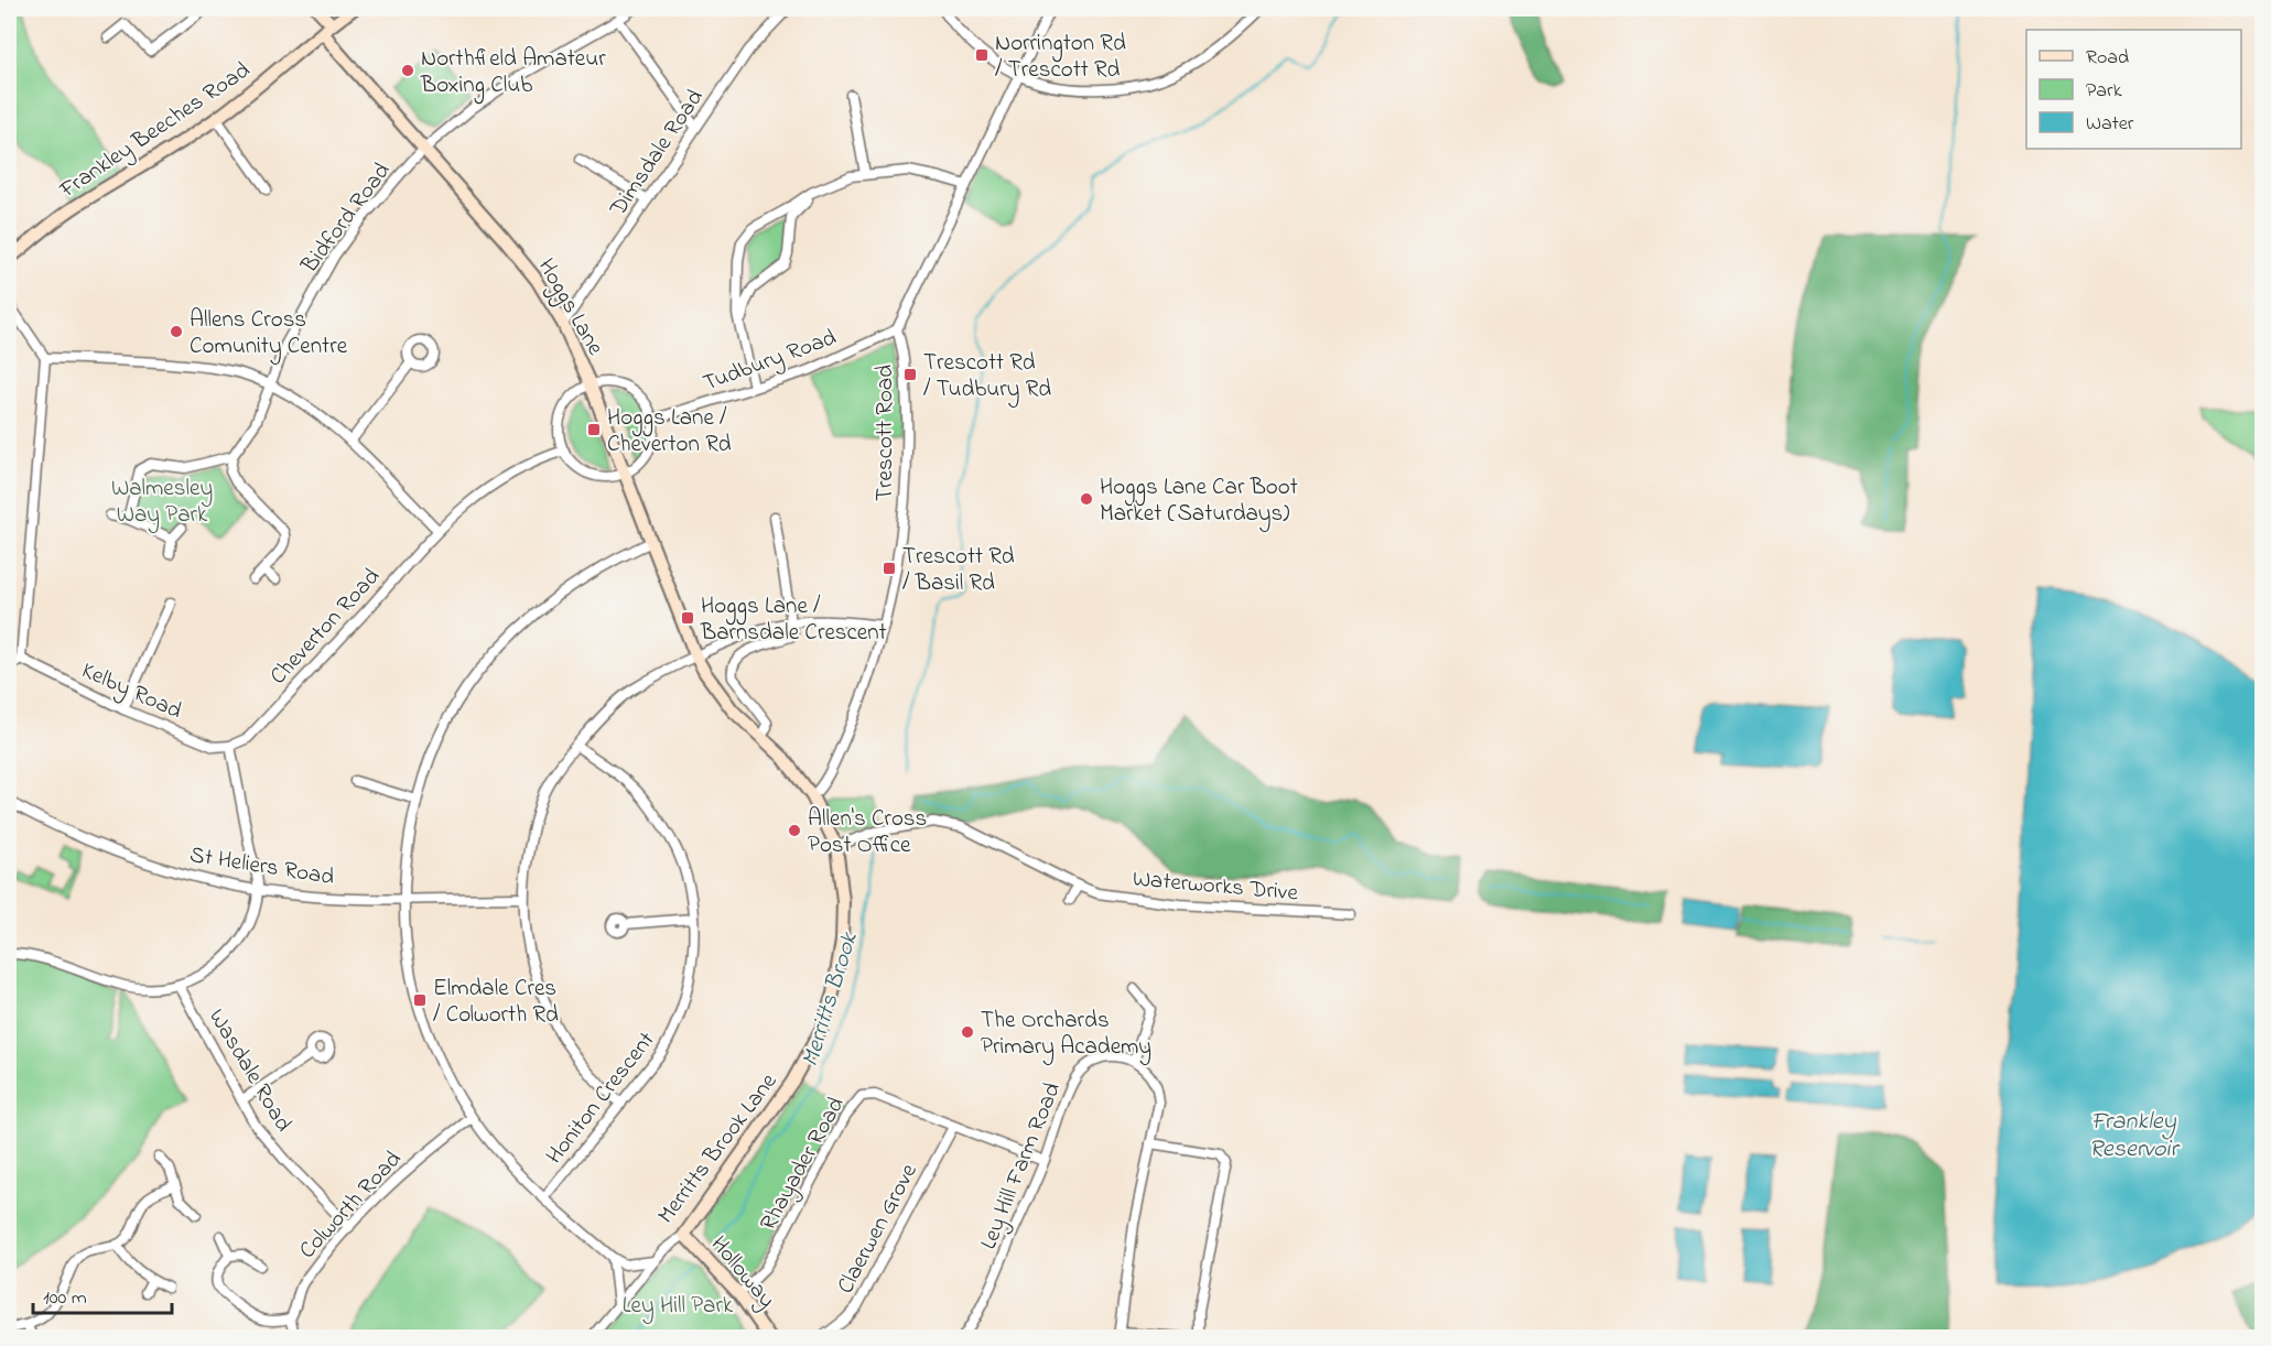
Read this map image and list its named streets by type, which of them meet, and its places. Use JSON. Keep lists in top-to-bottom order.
{
  "streets": {
    "street": [
      "Frankley Beeches Road",
      "Dimsdale Road",
      "Bidford Road",
      "Hoggs Lane",
      "Tudbury Road",
      "Trescott Road",
      "Cheverton Road",
      "Kelby Road",
      "St Heliers Road",
      "Waterworks Drive",
      "Wasdale Road",
      "Honiton Crescent",
      "Merritts Brook Lane",
      "Rhayader Road",
      "Ley Hill Farm Road",
      "Colworth Road",
      "Claerwen Grove",
      "Holloway"
    ]
  },
  "crossings": [
    ["Frankley Beeches Road", "Hoggs Lane"],
    ["Dimsdale Road", "Hoggs Lane"],
    ["Bidford Road", "Hoggs Lane"],
    ["Hoggs Lane", "Merritts Brook Lane"],
    ["Tudbury Road", "Trescott Road"],
    ["Trescott Road", "Merritts Brook Lane"],
    ["Cheverton Road", "Kelby Road"],
    ["Waterworks Drive", "Merritts Brook Lane"],
    ["Wasdale Road", "Colworth Road"],
    ["Merritts Brook Lane", "Holloway"],
    ["Rhayader Road", "Claerwen Grove"],
    ["Rhayader Road", "Holloway"]
  ],
  "water": ["Merritts Brook", "Frankley Reservoir"],
  "parks": ["Walmesley Way Park", "Ley Hill Park"],
  "places": {
    "transit": [
      "Norrington Rd / Trescott Rd",
      "Trescott Rd / Tudbury Rd",
      "Hoggs Lane / Cheverton Rd",
      "Trescott Rd / Basil Rd",
      "Hoggs Lane / Barnsdale Crescent",
      "Elmdale Cres / Colworth Rd"
    ],
    "other": [
      "Northfield Amateur Boxing Club",
      "Allens Cross Comunity Centre",
      "Hoggs Lane Car Boot Market (Saturdays)",
      "Allen's Cross Post Office",
      "The Orchards Primary Academy"
    ]
  },
  "legend": ["Road", "Park", "Water"],
  "scale_bar": "100 m"
}
